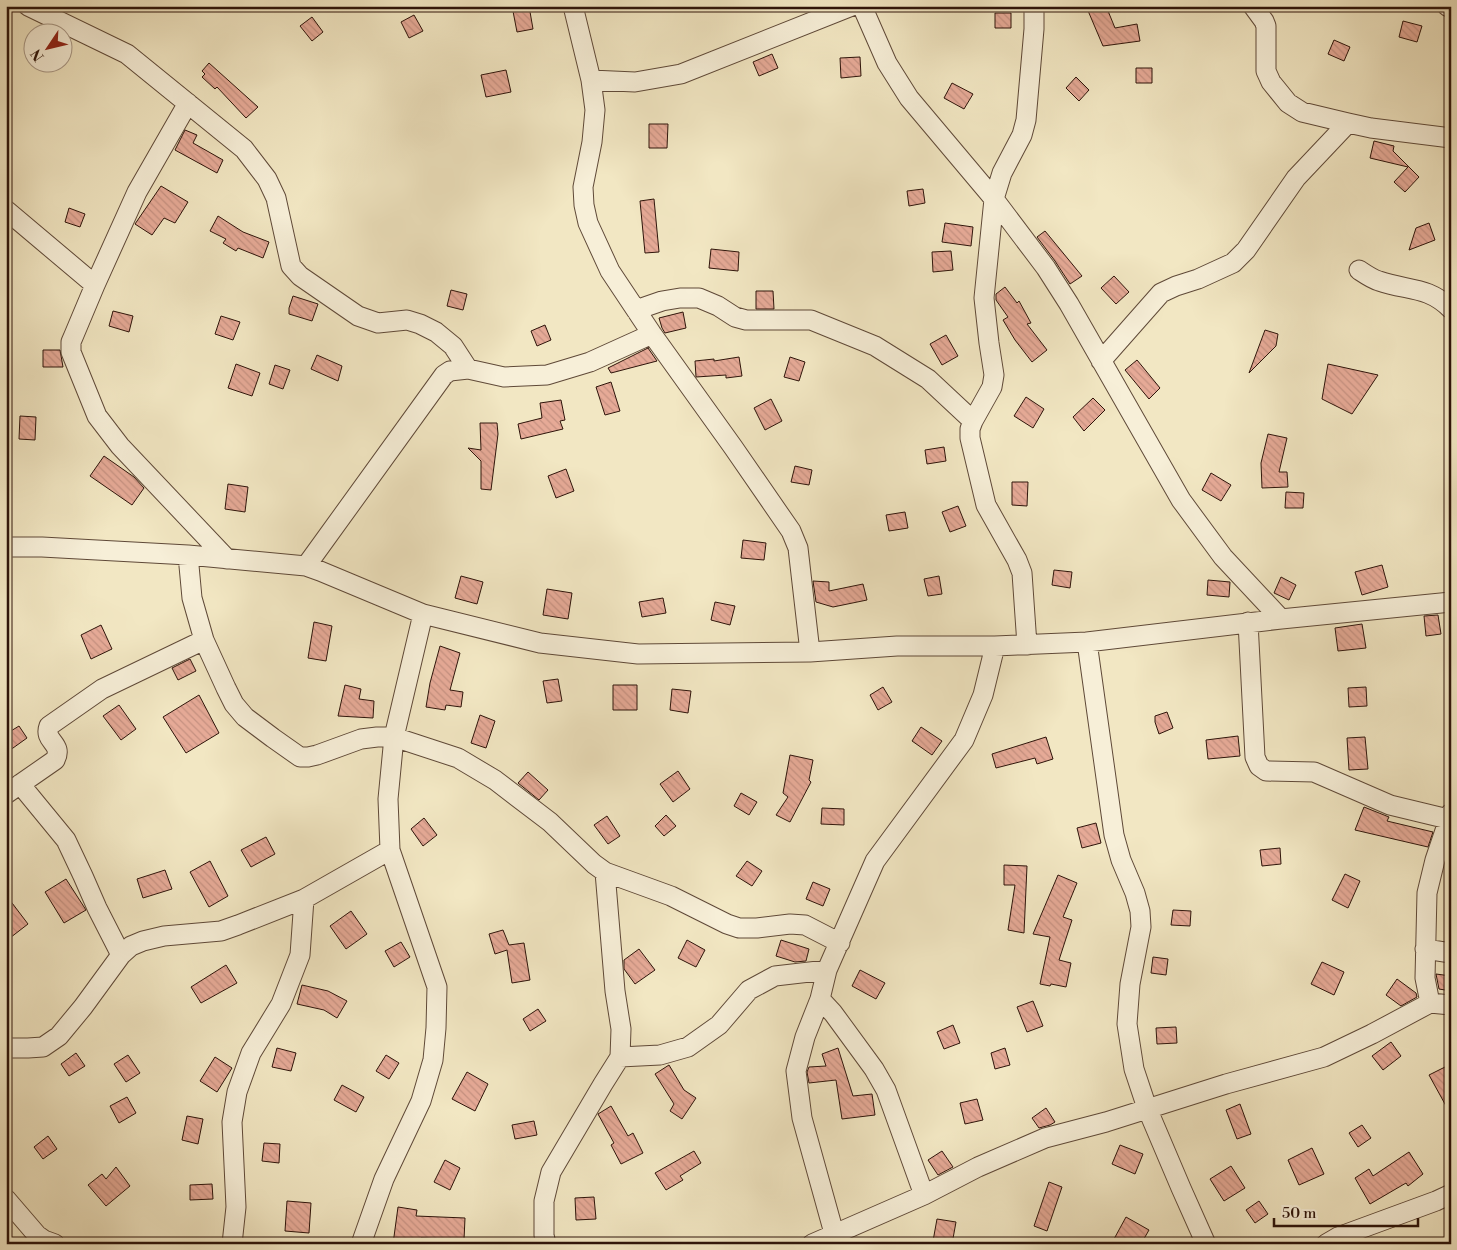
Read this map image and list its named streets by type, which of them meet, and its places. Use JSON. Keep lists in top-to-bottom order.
{
  "scale_bar": "50 m",
  "north": "bottom left"
}
